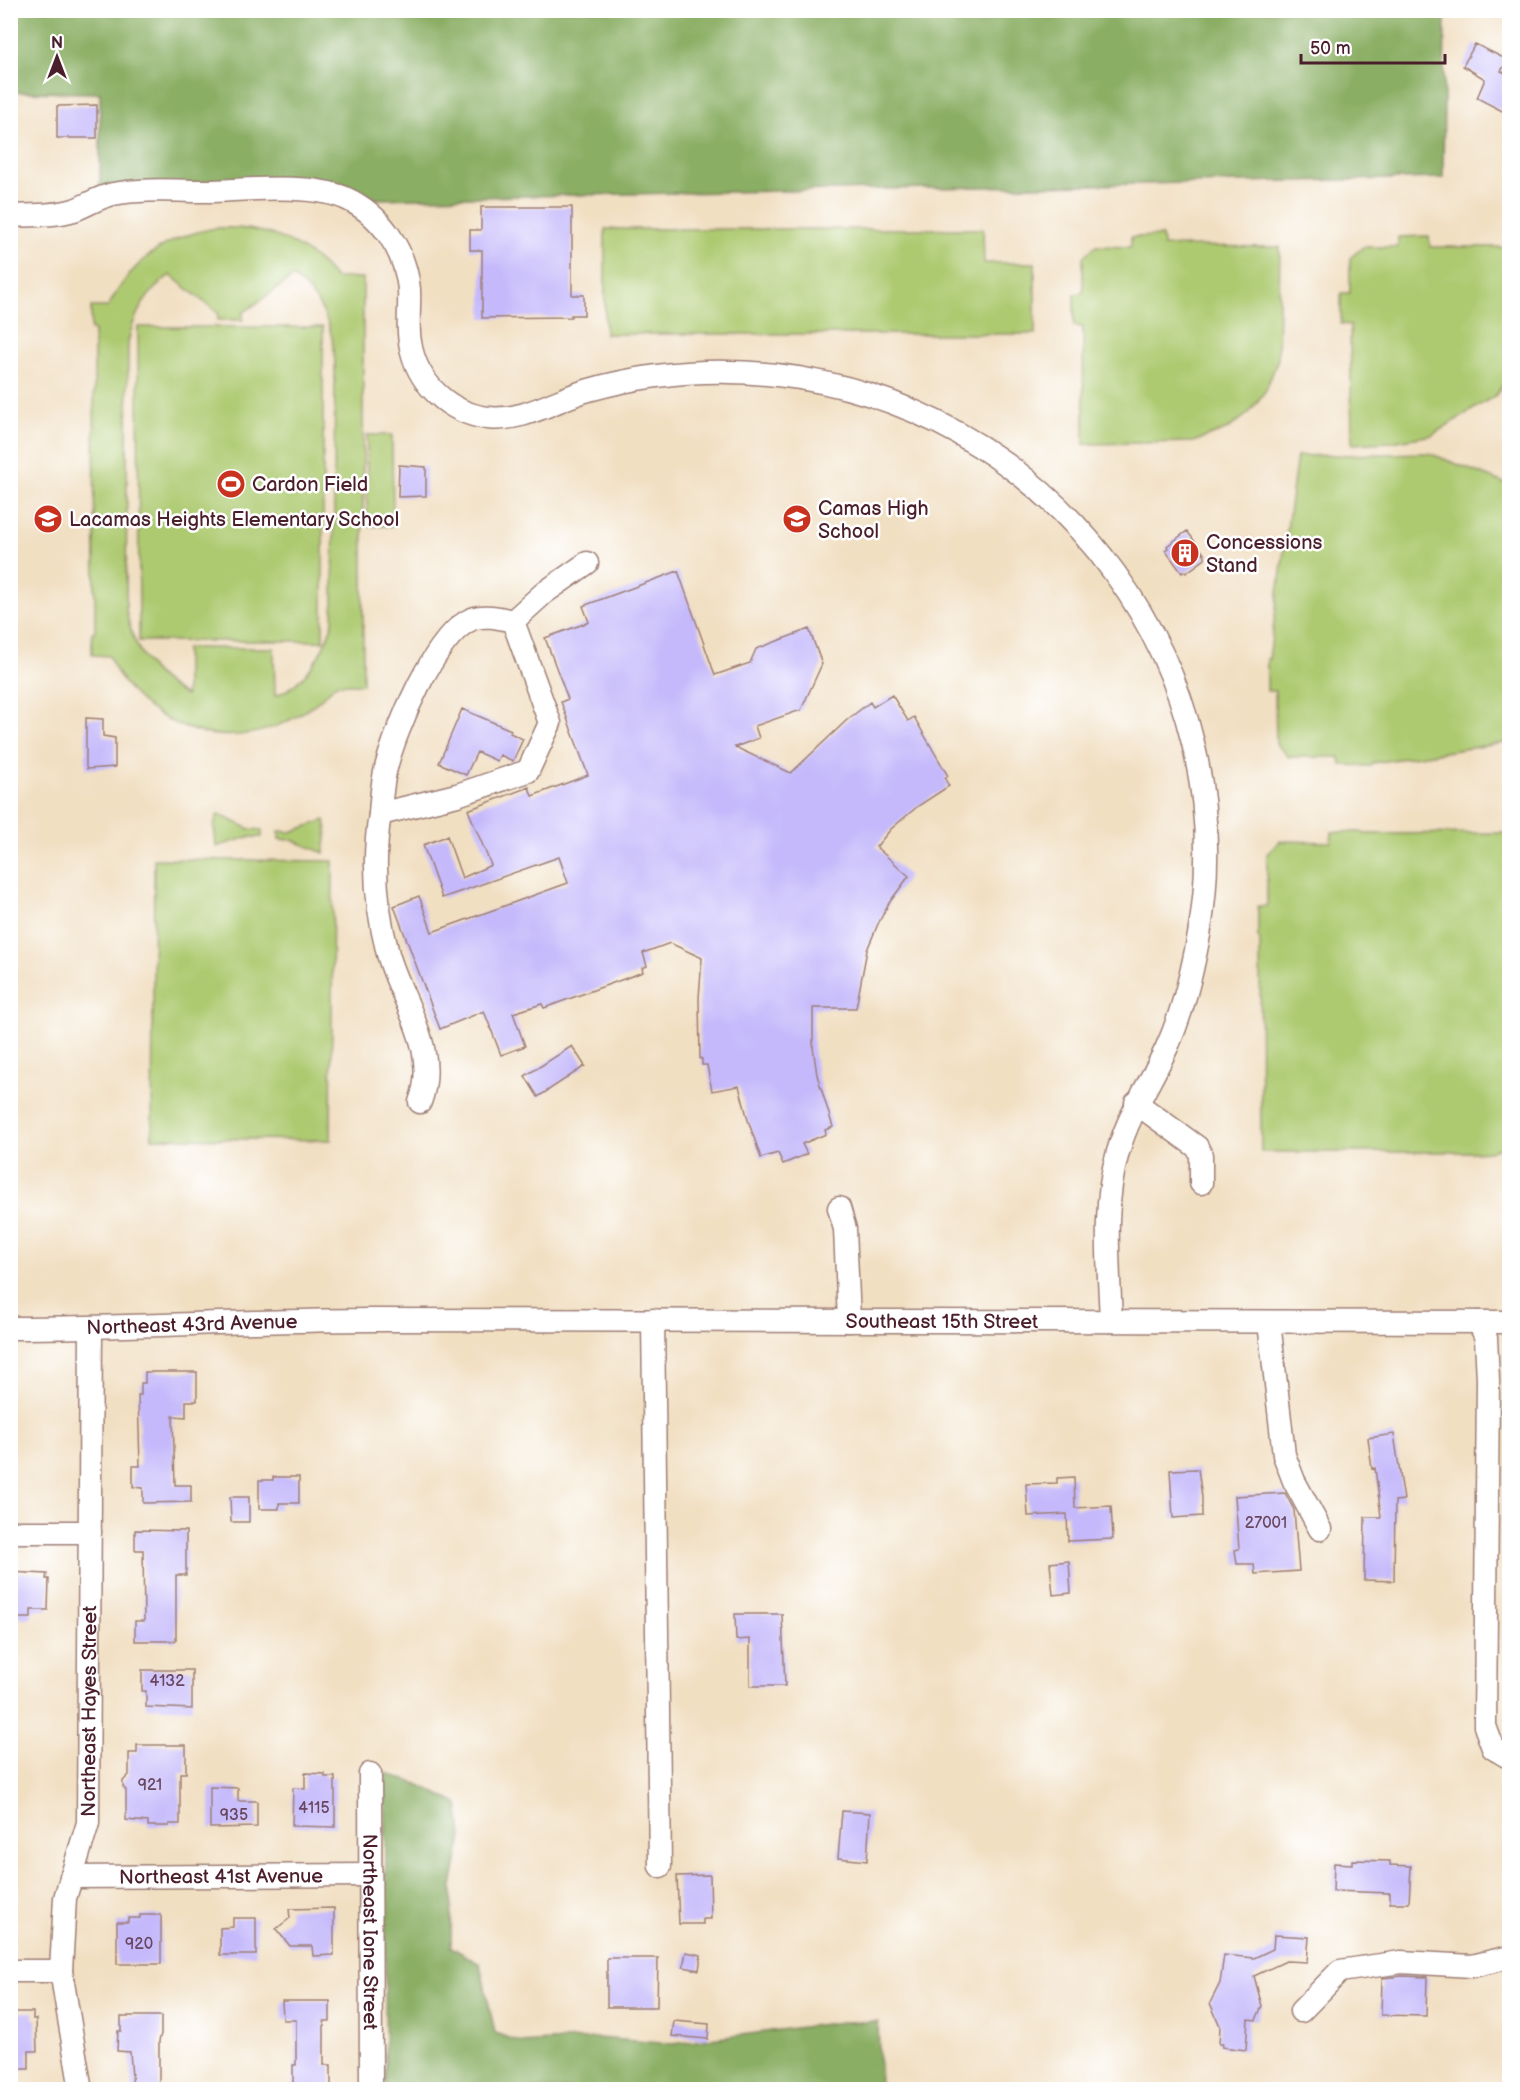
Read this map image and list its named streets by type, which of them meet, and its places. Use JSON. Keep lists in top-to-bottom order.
{
  "streets": {
    "street": [
      "Southeast 15th Street",
      "Northeast 43rd Avenue",
      "Northeast Hayes Street",
      "Northeast 41st Avenue",
      "Northeast Ione Street"
    ]
  },
  "crossings": [
    ["Southeast 15th Street", "Northeast 43rd Avenue"],
    ["Northeast 43rd Avenue", "Northeast Hayes Street"],
    ["Northeast Hayes Street", "Northeast 41st Avenue"],
    ["Northeast 41st Avenue", "Northeast Ione Street"]
  ],
  "places": {
    "sports": ["Cardon Field"],
    "school or university": ["Lacamas Heights Elementary School", "Camas High School"],
    "building": ["Concessions Stand"]
  },
  "house_numbers": [
    "27001",
    "4132",
    "921",
    "4115",
    "935",
    "920"
  ],
  "scale_bar": "50 m",
  "north": "top"
}
